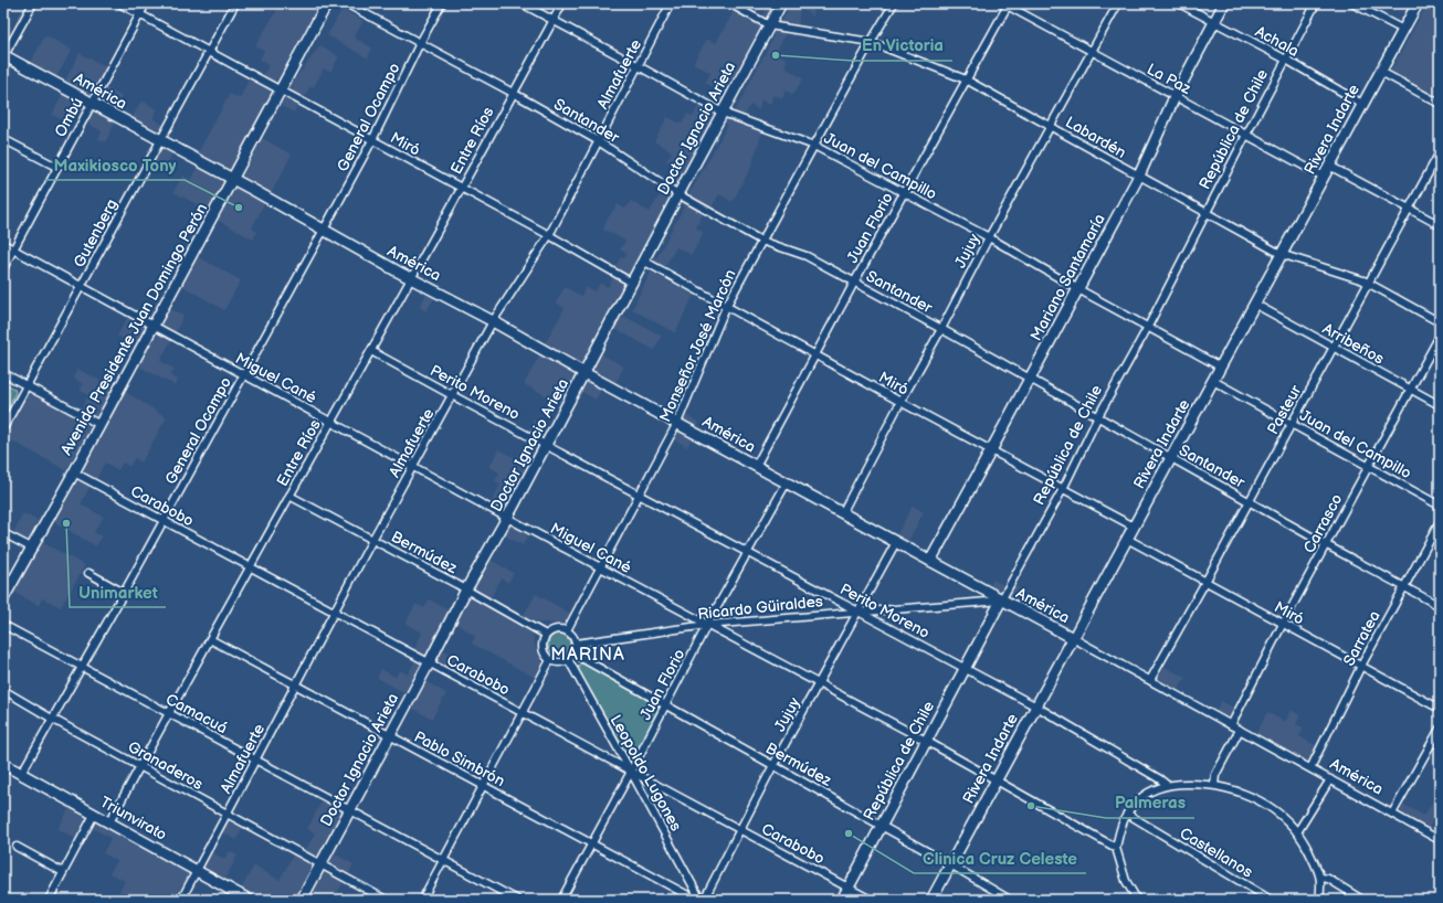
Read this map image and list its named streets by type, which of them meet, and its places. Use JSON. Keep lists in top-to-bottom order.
{
  "streets": {
    "street": [
      "Achala",
      "Almafuerte",
      "La Paz",
      "América",
      "Ombú",
      "General Ocampo",
      "Santander",
      "Doctor Ignacio Arieta",
      "República de Chile",
      "Rivera Indarte",
      "Labardén",
      "Entre Ríos",
      "Miró",
      "Juan del Campillo",
      "Juan Florio",
      "Gutenberg",
      "Jujuy",
      "Mariano Santamaría",
      "Avenida Presidente Juan Domingo Perón",
      "Arribeños",
      "Monseñor José Marcón",
      "Miguel Cané",
      "Perito Moreno",
      "Pasteur",
      "Carabobo",
      "Carrasco",
      "Bermúdez",
      "Ricardo Güiraldes",
      "Sarratea",
      "Camacuá",
      "Pablo Simbrón",
      "Granaderos",
      "Leopoldo Lugones",
      "Triunvirato",
      "Castellanos"
    ]
  },
  "crossings": [
    ["Achala", "República de Chile"],
    ["Achala", "Rivera Indarte"],
    ["Achala", "Mariano Santamaría"],
    ["Almafuerte", "América"],
    ["Almafuerte", "Santander"],
    ["Almafuerte", "Miró"],
    ["Almafuerte", "Juan del Campillo"],
    ["Almafuerte", "Miguel Cané"],
    ["Almafuerte", "Perito Moreno"],
    ["Almafuerte", "Carabobo"],
    ["Almafuerte", "Bermúdez"],
    ["Almafuerte", "Camacuá"],
    ["Almafuerte", "Pablo Simbrón"],
    ["Almafuerte", "Granaderos"],
    ["Almafuerte", "Triunvirato"],
    ["La Paz", "República de Chile"],
    ["La Paz", "Rivera Indarte"],
    ["La Paz", "Juan Florio"],
    ["La Paz", "Jujuy"],
    ["La Paz", "Mariano Santamaría"],
    ["América", "Ombú"],
    ["América", "General Ocampo"],
    ["América", "Doctor Ignacio Arieta"],
    ["América", "República de Chile"],
    ["América", "Rivera Indarte"],
    ["América", "Entre Ríos"],
    ["América", "Juan Florio"],
    ["América", "Gutenberg"],
    ["América", "Jujuy"],
    ["América", "Mariano Santamaría"],
    ["América", "Avenida Presidente Juan Domingo Perón"],
    ["América", "Monseñor José Marcón"],
    ["América", "Pasteur"],
    ["América", "Carrasco"],
    ["América", "Ricardo Güiraldes"],
    ["América", "Sarratea"],
    ["Ombú", "Miró"],
    ["Ombú", "Miguel Cané"],
    ["General Ocampo", "Santander"],
    ["General Ocampo", "Miró"],
    ["General Ocampo", "Miguel Cané"],
    ["General Ocampo", "Carabobo"],
    ["General Ocampo", "Camacuá"],
    ["General Ocampo", "Granaderos"],
    ["General Ocampo", "Triunvirato"],
    ["Santander", "Doctor Ignacio Arieta"],
    ["Santander", "República de Chile"],
    ["Santander", "Rivera Indarte"],
    ["Santander", "Entre Ríos"],
    ["Santander", "Juan Florio"],
    ["Santander", "Jujuy"],
    ["Santander", "Mariano Santamaría"],
    ["Santander", "Monseñor José Marcón"],
    ["Santander", "Pasteur"],
    ["Santander", "Carrasco"],
    ["Santander", "Sarratea"],
    ["Doctor Ignacio Arieta", "Labardén"],
    ["Doctor Ignacio Arieta", "Miró"],
    ["Doctor Ignacio Arieta", "Juan del Campillo"],
    ["Doctor Ignacio Arieta", "Miguel Cané"],
    ["Doctor Ignacio Arieta", "Perito Moreno"],
    ["Doctor Ignacio Arieta", "Carabobo"],
    ["Doctor Ignacio Arieta", "Bermúdez"],
    ["Doctor Ignacio Arieta", "Camacuá"],
    ["Doctor Ignacio Arieta", "Pablo Simbrón"],
    ["Doctor Ignacio Arieta", "Granaderos"],
    ["República de Chile", "Labardén"],
    ["República de Chile", "Miró"],
    ["República de Chile", "Juan del Campillo"],
    ["República de Chile", "Miguel Cané"],
    ["República de Chile", "Perito Moreno"],
    ["República de Chile", "Carabobo"],
    ["República de Chile", "Bermúdez"],
    ["República de Chile", "Ricardo Güiraldes"],
    ["Rivera Indarte", "Labardén"],
    ["Rivera Indarte", "Miró"],
    ["Rivera Indarte", "Juan del Campillo"],
    ["Rivera Indarte", "Arribeños"],
    ["Rivera Indarte", "Miguel Cané"],
    ["Rivera Indarte", "Perito Moreno"],
    ["Rivera Indarte", "Bermúdez"],
    ["Labardén", "Juan Florio"],
    ["Labardén", "Jujuy"],
    ["Labardén", "Mariano Santamaría"],
    ["Labardén", "Monseñor José Marcón"],
    ["Labardén", "Pasteur"],
    ["Entre Ríos", "Miró"],
    ["Entre Ríos", "Juan del Campillo"],
    ["Entre Ríos", "Miguel Cané"],
    ["Entre Ríos", "Perito Moreno"],
    ["Entre Ríos", "Carabobo"],
    ["Entre Ríos", "Bermúdez"],
    ["Entre Ríos", "Camacuá"],
    ["Entre Ríos", "Pablo Simbrón"],
    ["Entre Ríos", "Granaderos"],
    ["Entre Ríos", "Triunvirato"],
    ["Miró", "Juan Florio"],
    ["Miró", "Gutenberg"],
    ["Miró", "Jujuy"],
    ["Miró", "Mariano Santamaría"],
    ["Miró", "Avenida Presidente Juan Domingo Perón"],
    ["Miró", "Monseñor José Marcón"],
    ["Miró", "Pasteur"],
    ["Miró", "Carrasco"],
    ["Miró", "Sarratea"],
    ["Juan del Campillo", "Juan Florio"],
    ["Juan del Campillo", "Jujuy"],
    ["Juan del Campillo", "Mariano Santamaría"],
    ["Juan del Campillo", "Monseñor José Marcón"],
    ["Juan del Campillo", "Pasteur"],
    ["Juan del Campillo", "Carrasco"],
    ["Juan Florio", "Miguel Cané"],
    ["Juan Florio", "Perito Moreno"],
    ["Juan Florio", "Carabobo"],
    ["Juan Florio", "Bermúdez"],
    ["Juan Florio", "Ricardo Güiraldes"],
    ["Juan Florio", "Pablo Simbrón"],
    ["Juan Florio", "Leopoldo Lugones"],
    ["Gutenberg", "Miguel Cané"],
    ["Jujuy", "Miguel Cané"],
    ["Jujuy", "Perito Moreno"],
    ["Jujuy", "Carabobo"],
    ["Jujuy", "Bermúdez"],
    ["Jujuy", "Ricardo Güiraldes"],
    ["Jujuy", "Leopoldo Lugones"],
    ["Avenida Presidente Juan Domingo Perón", "Miguel Cané"],
    ["Avenida Presidente Juan Domingo Perón", "Carabobo"],
    ["Arribeños", "Pasteur"],
    ["Arribeños", "Carrasco"],
    ["Monseñor José Marcón", "Miguel Cané"],
    ["Monseñor José Marcón", "Perito Moreno"],
    ["Monseñor José Marcón", "Bermúdez"],
    ["Monseñor José Marcón", "Ricardo Güiraldes"],
    ["Monseñor José Marcón", "Leopoldo Lugones"],
    ["Miguel Cané", "Ricardo Güiraldes"],
    ["Perito Moreno", "Ricardo Güiraldes"],
    ["Carabobo", "Leopoldo Lugones"],
    ["Bermúdez", "Ricardo Güiraldes"],
    ["Bermúdez", "Leopoldo Lugones"],
    ["Ricardo Güiraldes", "Leopoldo Lugones"]
  ],
  "districts": ["MARINA"],
  "places": [
    "En Victoria",
    "Maxikiosco Tony",
    "Unimarket",
    "Palmeras",
    "Clinica Cruz Celeste"
  ]
}
